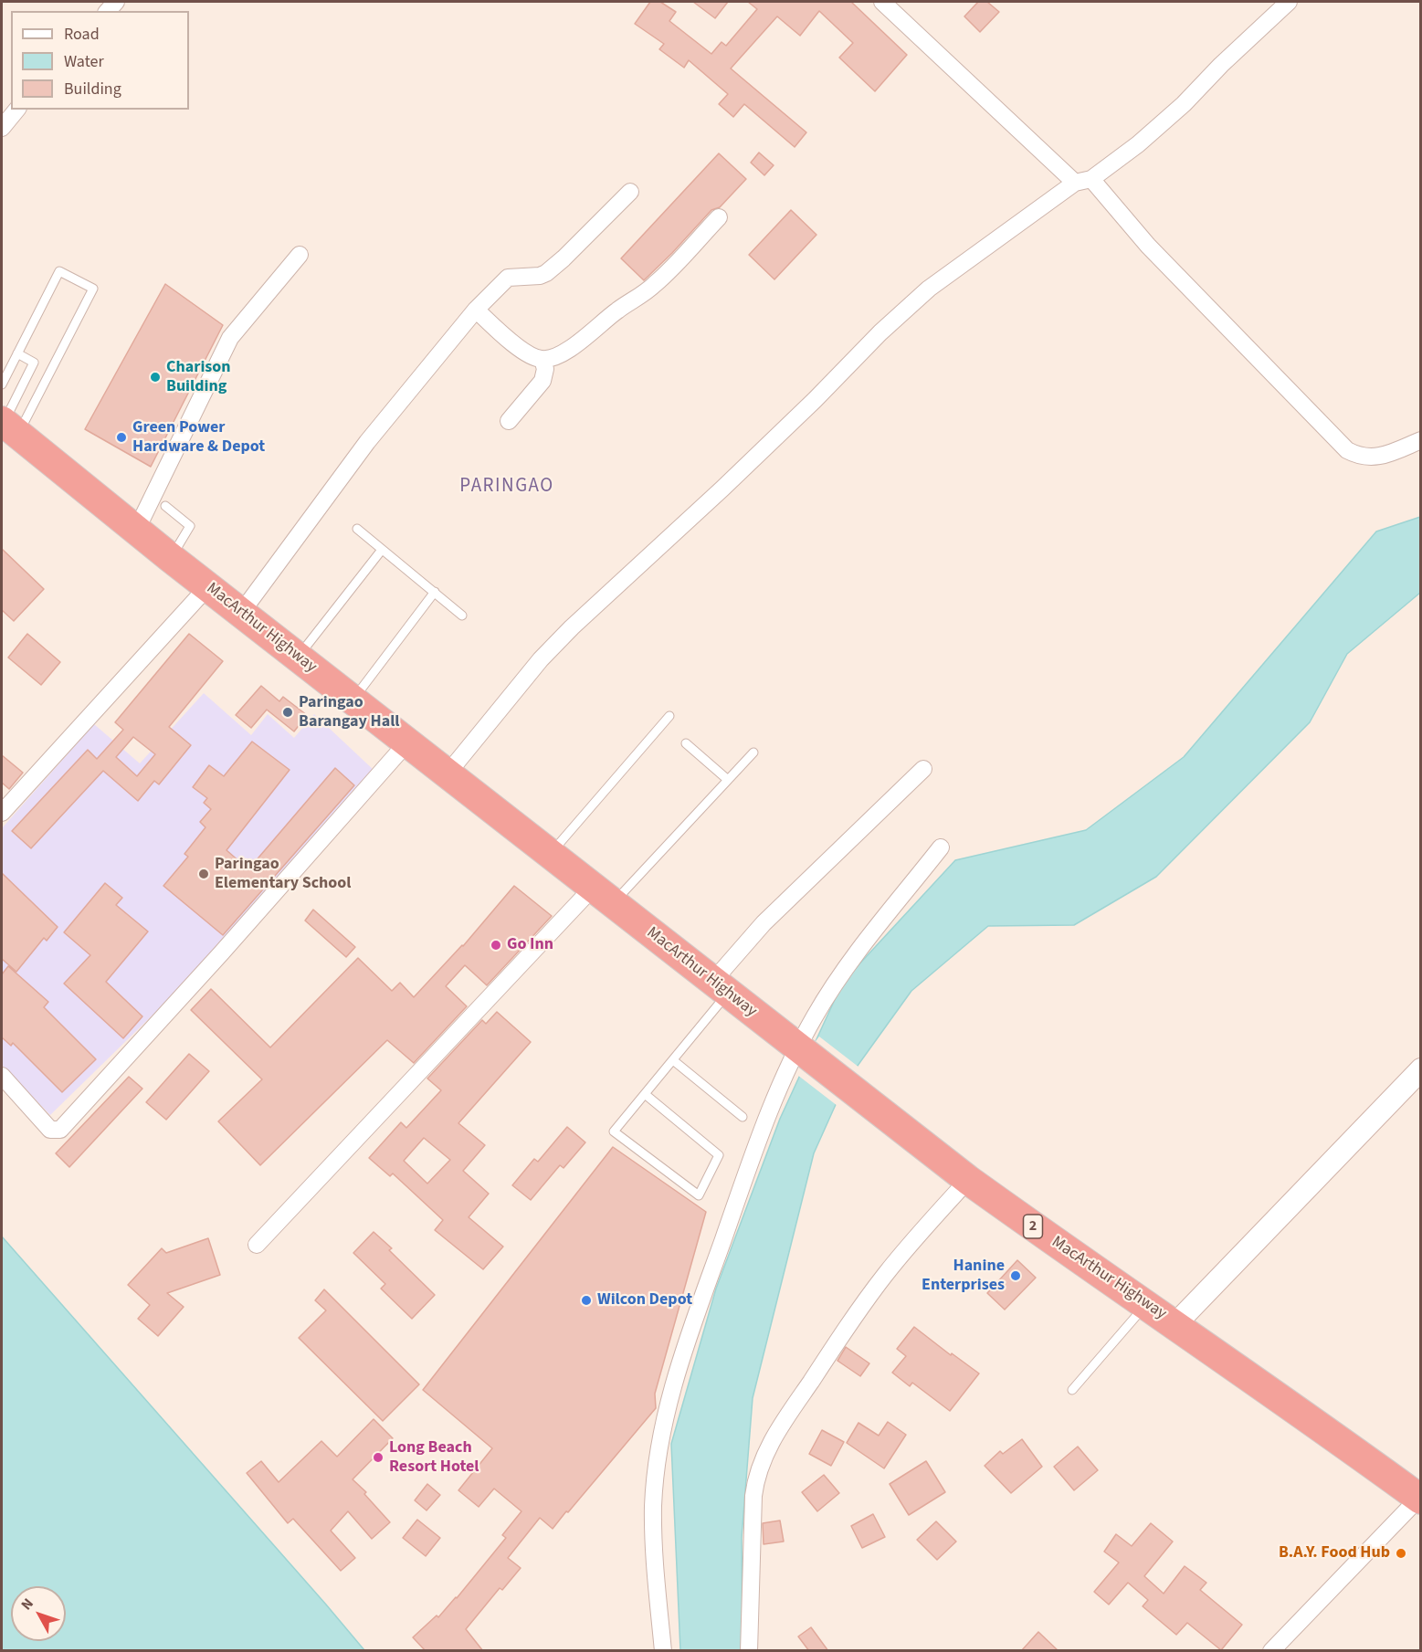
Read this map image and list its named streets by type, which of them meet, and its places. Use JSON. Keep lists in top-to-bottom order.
{
  "streets": {
    "highway": ["MacArthur Highway", "2"]
  },
  "districts": ["PARINGAO"],
  "places": [
    "Charison Building",
    "Green Power Hardware & Depot",
    "Paringao Barangay Hall",
    "Paringao Elementary School",
    "Go Inn",
    "Hanine Enterprises",
    "Wilcon Depot",
    "Long Beach Resort Hotel",
    "B.A.Y. Food Hub"
  ],
  "legend": ["Road", "Water", "Building"],
  "north": "top left"
}
